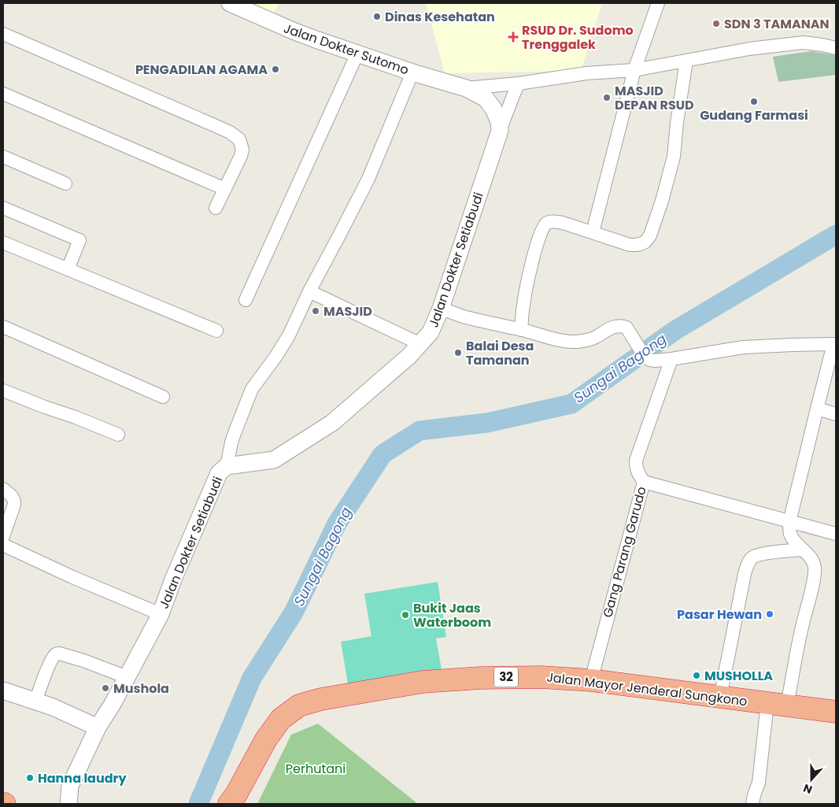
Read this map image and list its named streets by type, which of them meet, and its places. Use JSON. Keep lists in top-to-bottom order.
{
  "streets": {
    "highway": ["32", "Jalan Mayor Jenderal Sungkono"],
    "street": ["Jalan Dokter Sutomo", "Jalan Dokter Setiabudi", "Gang Parang Garudo"]
  },
  "crossings": [
    ["Jalan Dokter Sutomo", "Jalan Dokter Setiabudi"],
    ["Gang Parang Garudo", "Jalan Mayor Jenderal Sungkono"]
  ],
  "water": ["Sungai Bagong"],
  "parks": ["Perhutani"],
  "places": {
    "other": [
      "Dinas Kesehatan",
      "SDN 3 TAMANAN",
      "PENGADILAN AGAMA",
      "MASJID DEPAN RSUD",
      "Gudang Farmasi",
      "MASJID",
      "Balai Desa Tamanan",
      "Pasar Hewan",
      "Bukit Jaas Waterboom",
      "MUSHOLLA",
      "Mushola",
      "Hanna laudry"
    ],
    "health": ["RSUD Dr. Sudomo Trenggalek"]
  },
  "north": "bottom"
}
